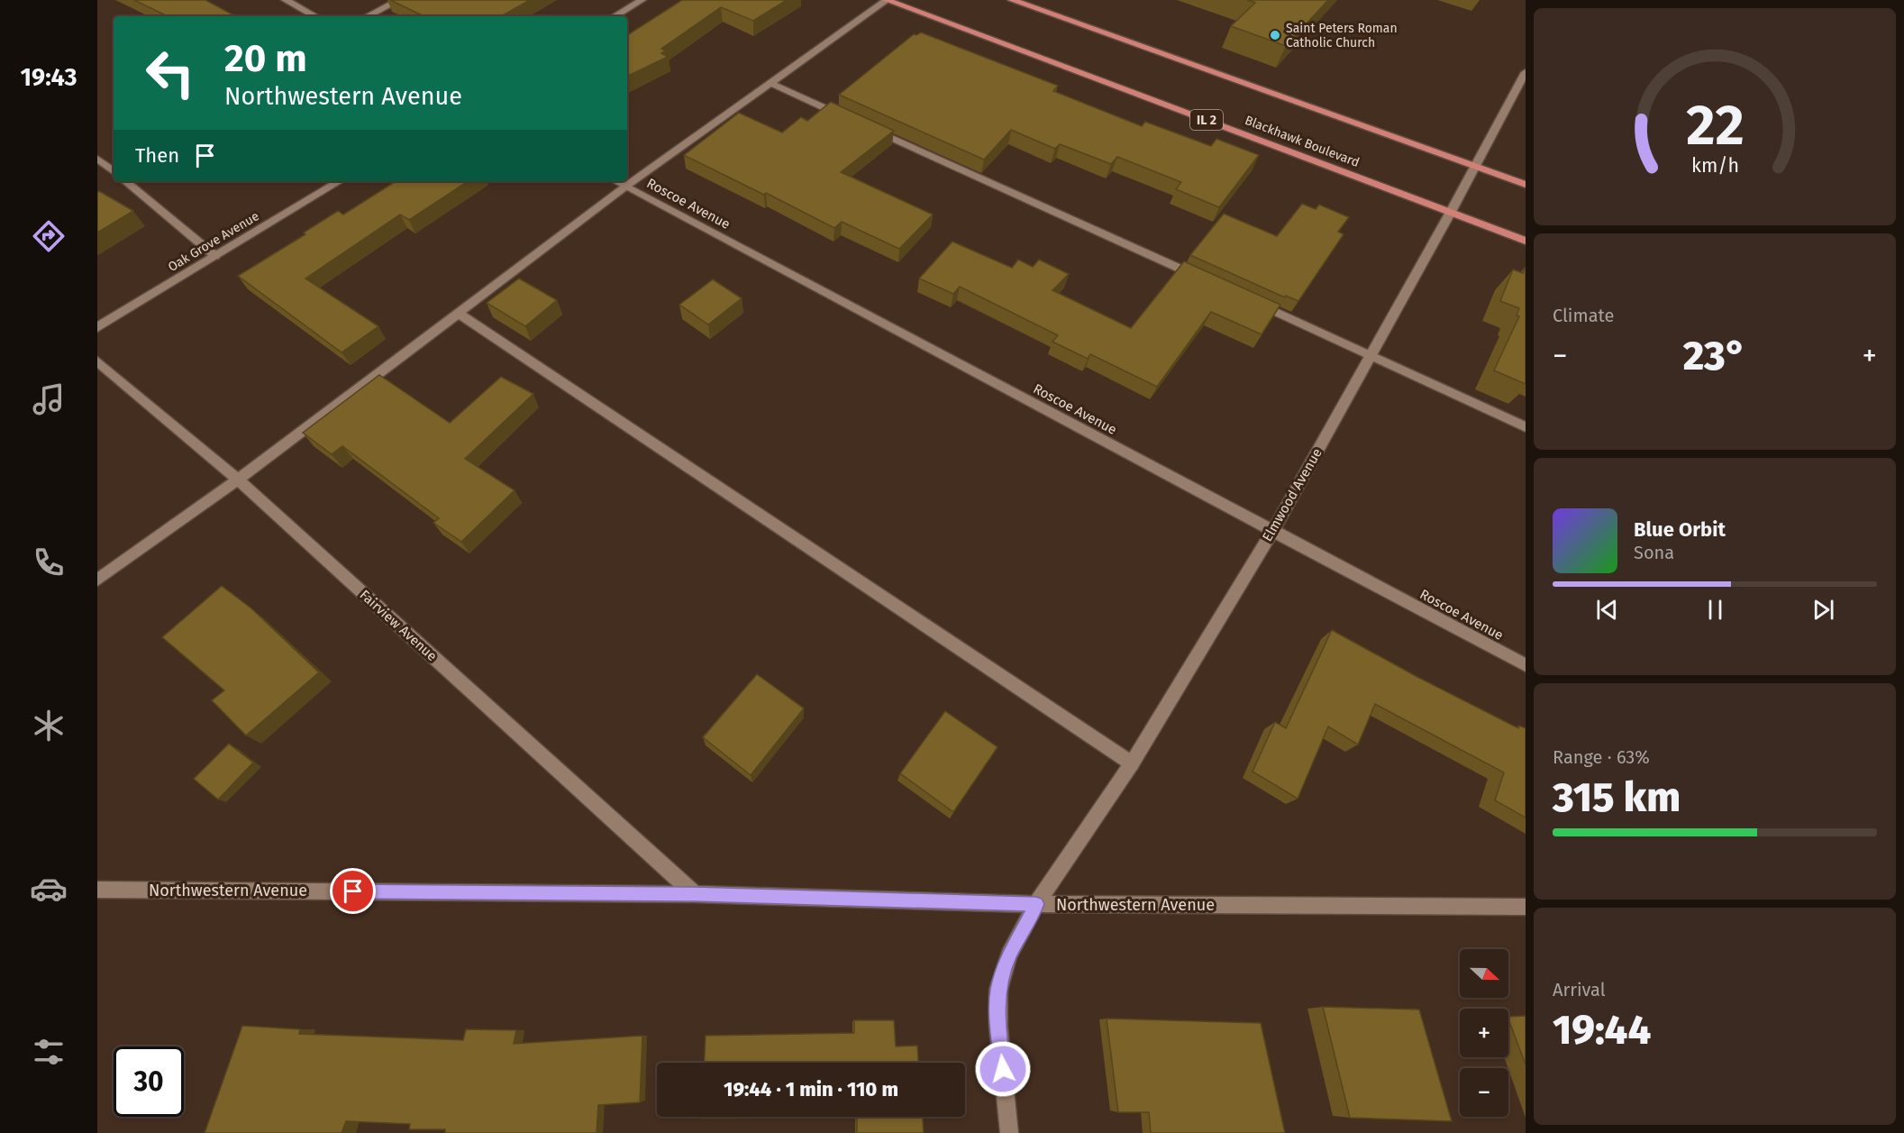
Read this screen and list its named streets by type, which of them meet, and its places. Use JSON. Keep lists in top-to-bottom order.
{
  "streets": {
    "main road": ["IL 2", "Blackhawk Boulevard"],
    "street": [
      "Roscoe Avenue",
      "Oak Grove Avenue",
      "Elmwood Avenue",
      "Fairview Avenue",
      "Northwestern Avenue"
    ]
  },
  "crossings": [
    ["Blackhawk Boulevard", "Elmwood Avenue"],
    ["Roscoe Avenue", "Elmwood Avenue"],
    ["Elmwood Avenue", "Northwestern Avenue"],
    ["Fairview Avenue", "Northwestern Avenue"]
  ],
  "places": ["Saint Peters Roman Catholic Church"],
  "north": "right",
  "page": {
    "tabs": "19:43",
    "turn": ["20 m", "Northwestern Avenue"],
    "then": "Then",
    "tile": [
      "Climate",
      ["Range · 63%", "315 km"],
      ["Arrival", "19:44"]
    ],
    "heat": ["−", "23°", "+"],
    "song": ["Blue Orbit", "Sona"],
    "map_buttons": ["+", "−"],
    "limit": "30",
    "trip": "19:44 · 1 min · 110 m",
    "gauge": ["22", "km/h"]
  }
}
